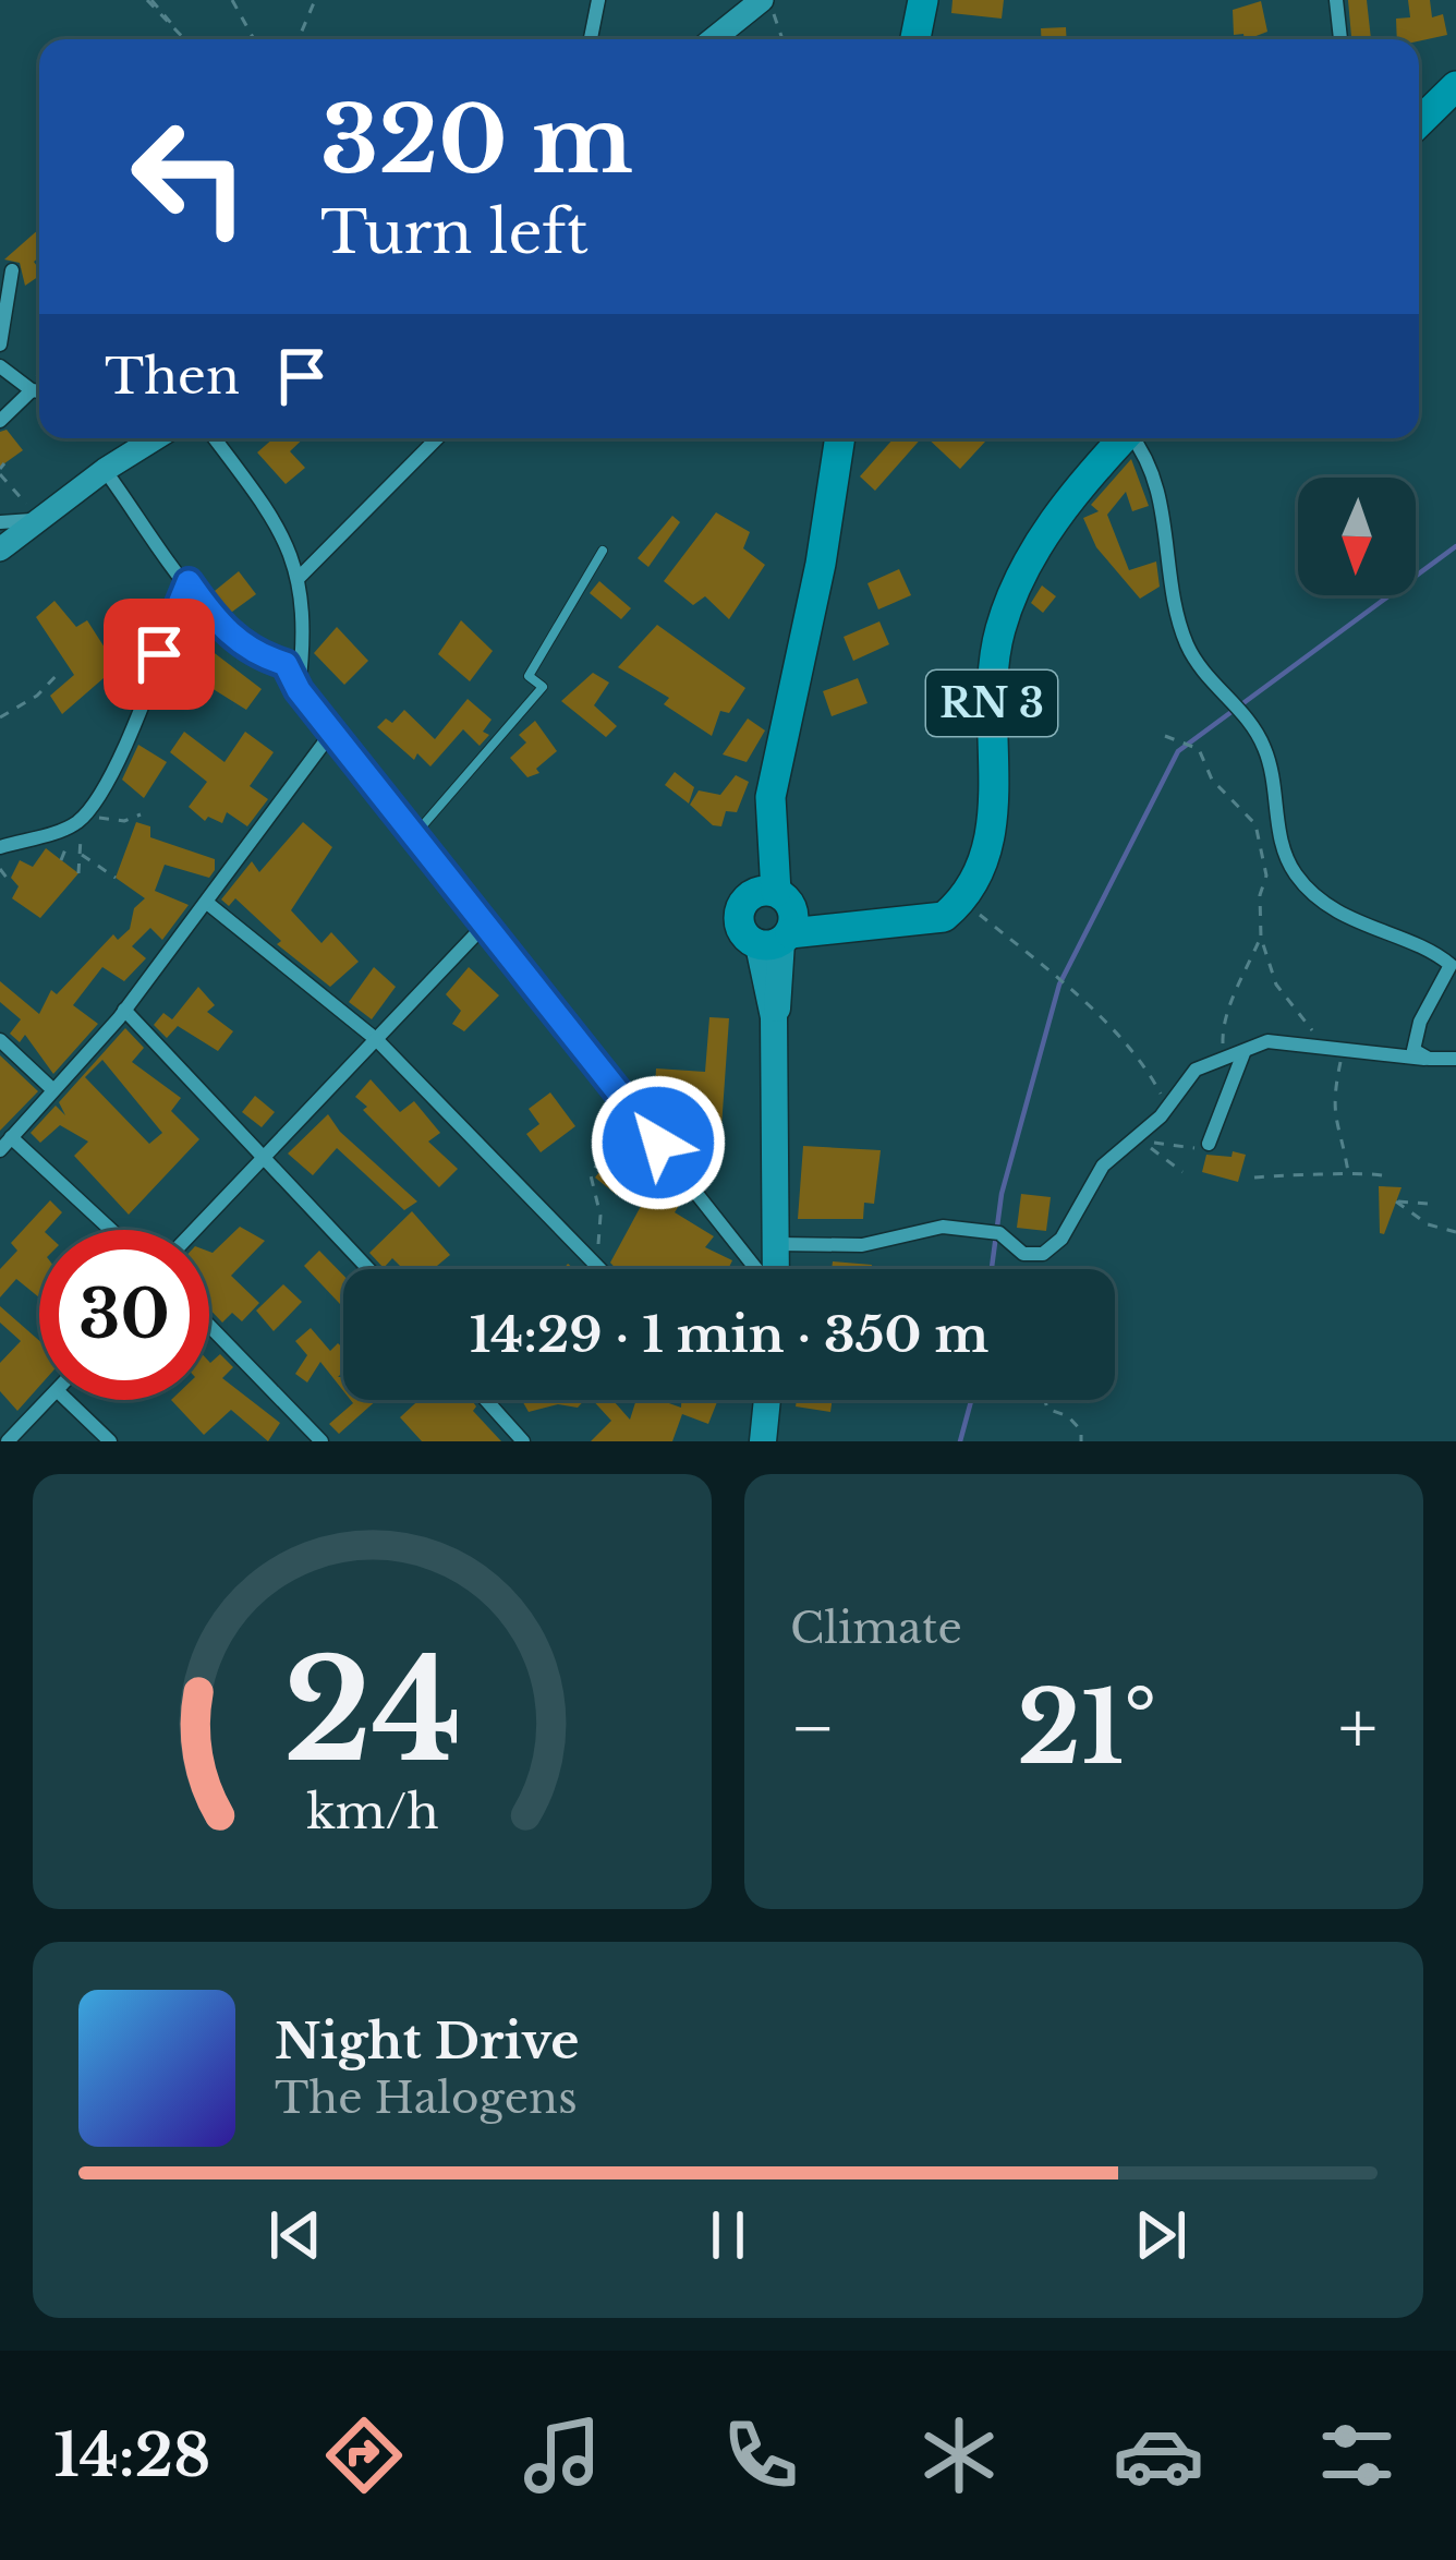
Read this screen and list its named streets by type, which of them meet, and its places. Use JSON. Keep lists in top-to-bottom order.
{
  "streets": {
    "highway": ["RN 3"]
  },
  "north": "bottom",
  "page": {
    "turn": ["320 m", "Turn left"],
    "then": "Then",
    "limit": "30",
    "trip": "14:29 · 1 min · 350 m",
    "tile": "Climate",
    "heat": ["−", "21°", "+"],
    "song": ["Night Drive", "The Halogens"],
    "tabs": "14:28",
    "gauge": ["24", "km/h"]
  }
}
